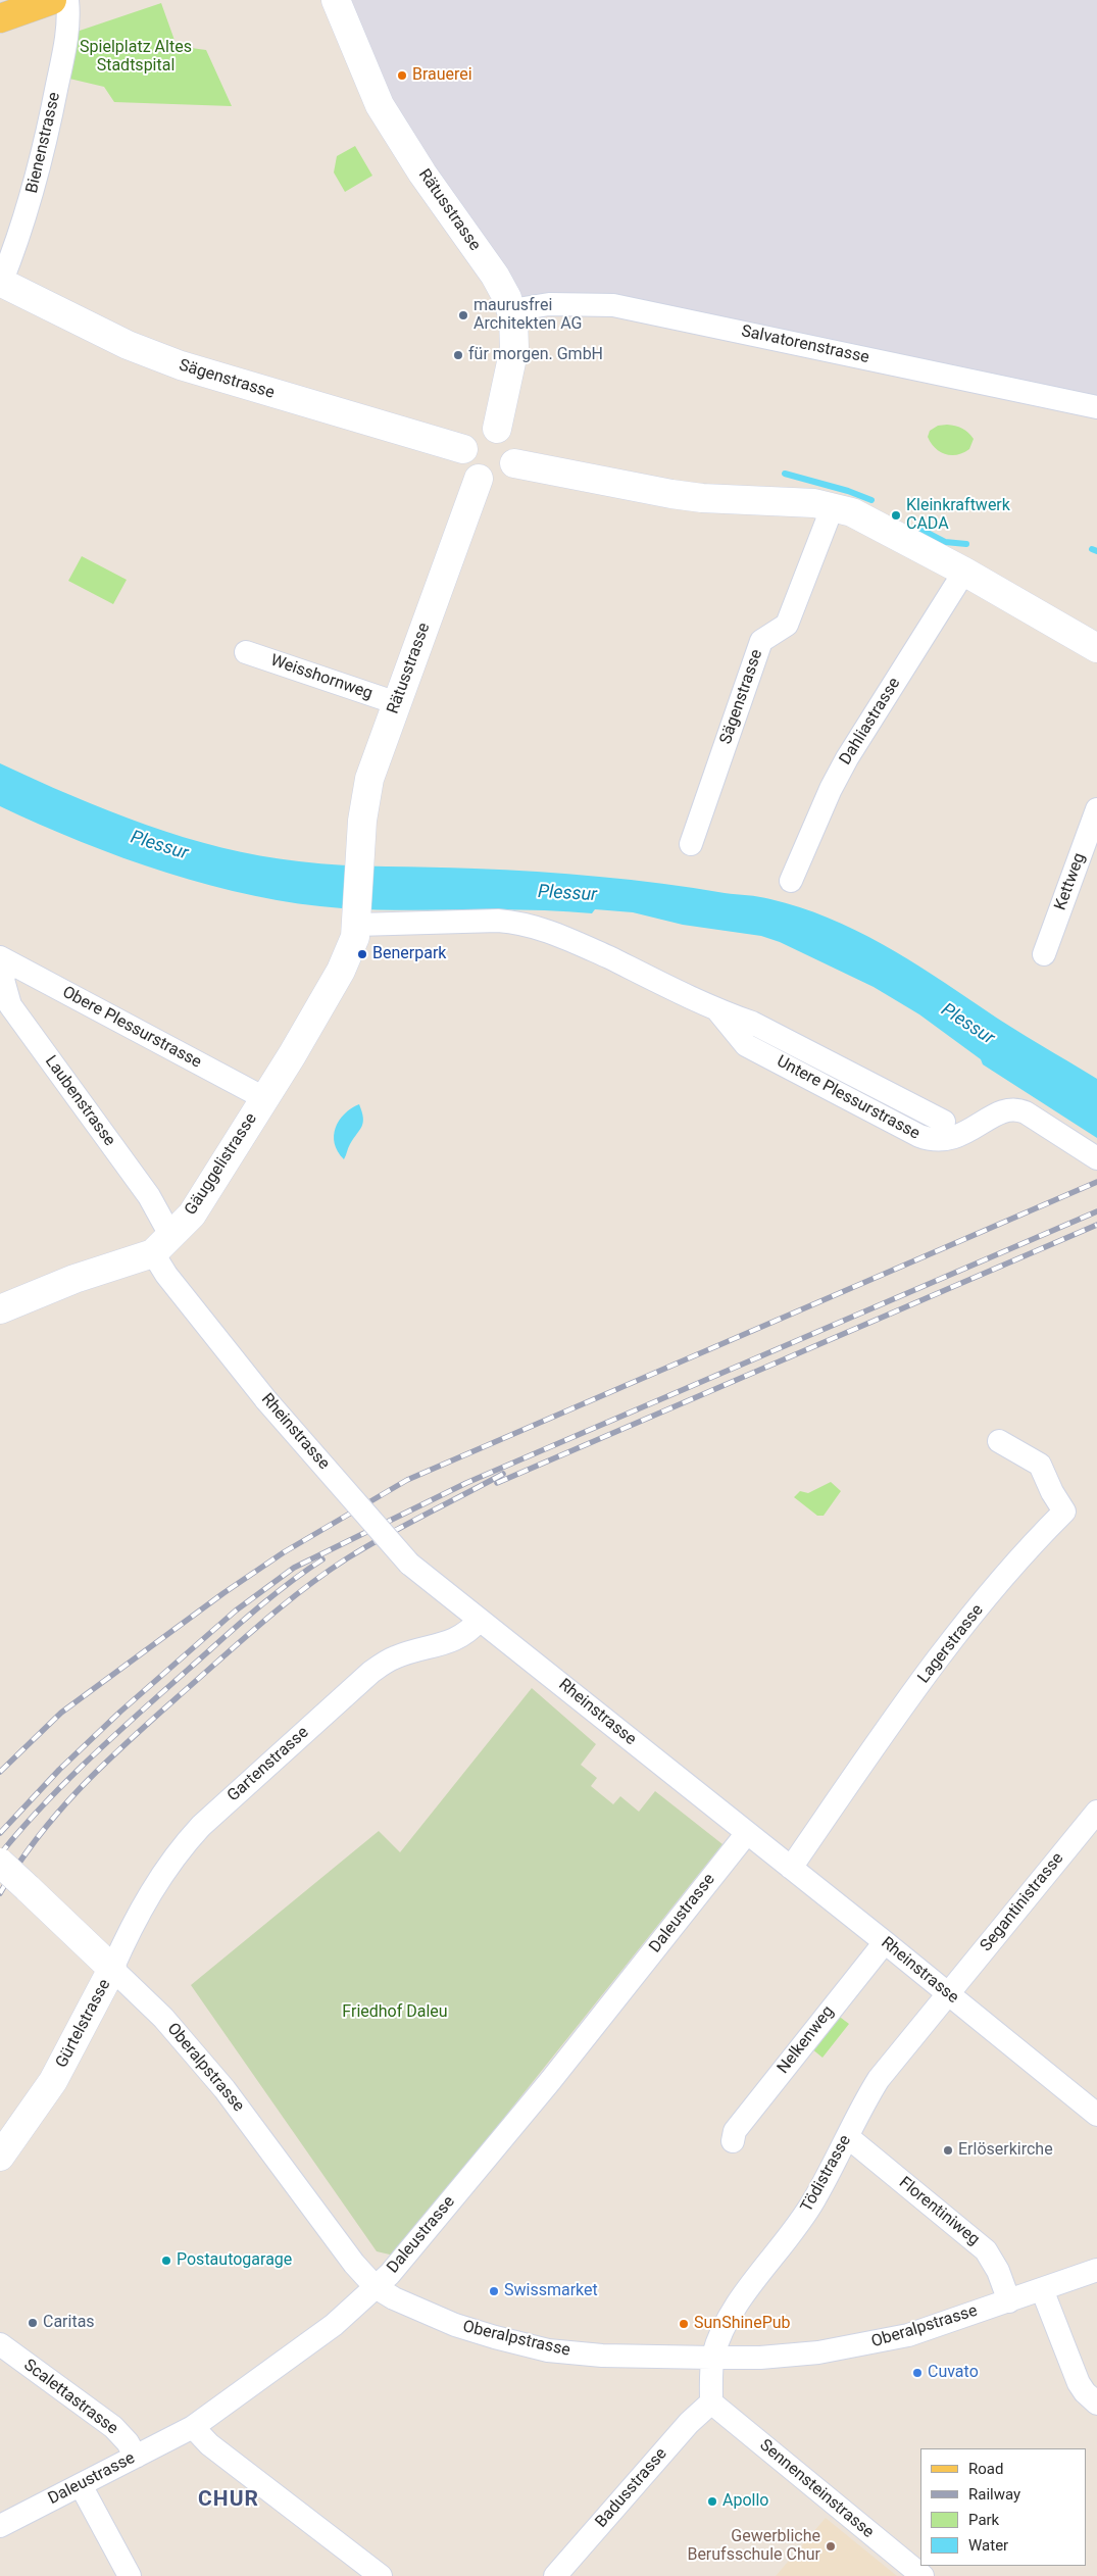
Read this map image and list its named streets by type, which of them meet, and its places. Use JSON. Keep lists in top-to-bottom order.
{
  "streets": {
    "street": [
      "Bienenstrasse",
      "Rätusstrasse",
      "Salvatorenstrasse",
      "Sägenstrasse",
      "Weisshornweg",
      "Dahliastrasse",
      "Kettweg",
      "Obere Plessurstrasse",
      "Untere Plessurstrasse",
      "Laubenstrasse",
      "Gäuggelistrasse",
      "Rheinstrasse",
      "Lagerstrasse",
      "Gartenstrasse",
      "Segantinistrasse",
      "Daleustrasse",
      "Gürtelstrasse",
      "Nelkenweg",
      "Oberalpstrasse",
      "Tödistrasse",
      "Florentiniweg",
      "Scalettastrasse",
      "Badusstrasse",
      "Sennensteinstrasse"
    ]
  },
  "crossings": [
    ["Bienenstrasse", "Sägenstrasse"],
    ["Rätusstrasse", "Salvatorenstrasse"],
    ["Rätusstrasse", "Sägenstrasse"],
    ["Rätusstrasse", "Weisshornweg"],
    ["Rätusstrasse", "Untere Plessurstrasse"],
    ["Rätusstrasse", "Gäuggelistrasse"],
    ["Obere Plessurstrasse", "Laubenstrasse"],
    ["Obere Plessurstrasse", "Gäuggelistrasse"],
    ["Untere Plessurstrasse", "Gäuggelistrasse"],
    ["Laubenstrasse", "Gäuggelistrasse"],
    ["Laubenstrasse", "Rheinstrasse"],
    ["Gäuggelistrasse", "Rheinstrasse"],
    ["Rheinstrasse", "Lagerstrasse"],
    ["Rheinstrasse", "Gartenstrasse"],
    ["Rheinstrasse", "Segantinistrasse"],
    ["Rheinstrasse", "Daleustrasse"],
    ["Rheinstrasse", "Nelkenweg"],
    ["Rheinstrasse", "Tödistrasse"],
    ["Gartenstrasse", "Gürtelstrasse"],
    ["Gartenstrasse", "Oberalpstrasse"],
    ["Segantinistrasse", "Tödistrasse"],
    ["Daleustrasse", "Oberalpstrasse"],
    ["Daleustrasse", "Scalettastrasse"],
    ["Gürtelstrasse", "Oberalpstrasse"],
    ["Oberalpstrasse", "Tödistrasse"],
    ["Oberalpstrasse", "Florentiniweg"],
    ["Tödistrasse", "Florentiniweg"],
    ["Tödistrasse", "Badusstrasse"],
    ["Tödistrasse", "Sennensteinstrasse"],
    ["Badusstrasse", "Sennensteinstrasse"]
  ],
  "districts": ["CHUR"],
  "water": ["Plessur"],
  "parks": ["Spielplatz Altes Stadtspital", "Friedhof Daleu"],
  "places": [
    "Brauerei",
    "maurusfrei Architekten AG",
    "für morgen. GmbH",
    "Kleinkraftwerk CADA",
    "Benerpark",
    "Erlöserkirche",
    "Postautogarage",
    "Swissmarket",
    "Caritas",
    "SunShinePub",
    "Cuvato",
    "Apollo",
    "Gewerbliche Berufsschule Chur"
  ],
  "legend": [
    "Road",
    "Railway",
    "Park",
    "Water"
  ]
}
